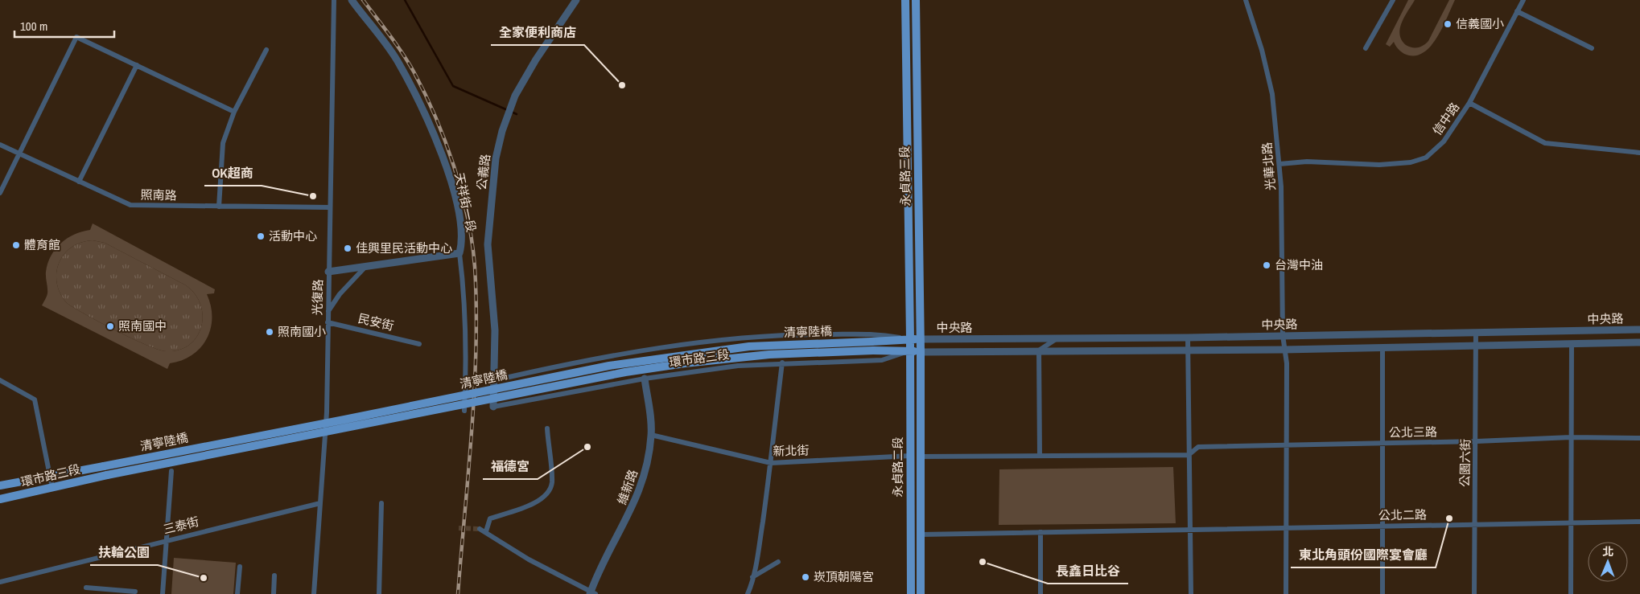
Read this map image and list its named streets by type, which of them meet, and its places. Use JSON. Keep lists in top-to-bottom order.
{
  "streets": {
    "main road": [
      "永貞路三段",
      "清寧陸橋",
      "環市路三段",
      "永貞路二段"
    ],
    "street": [
      "信中路",
      "光華北路",
      "公義路",
      "照南路",
      "天祥街一段",
      "光復路",
      "中央路",
      "民安街",
      "公北三路",
      "新北街",
      "公園六街",
      "維新路",
      "公北二路",
      "三泰街"
    ]
  },
  "crossings": [
    ["信中路", "光華北路"],
    ["光華北路", "中央路"],
    ["光華北路", "公北三路"],
    ["光華北路", "公北二路"],
    ["公義路", "環市路三段"],
    ["永貞路三段", "中央路"],
    ["永貞路三段", "清寧陸橋"],
    ["永貞路三段", "環市路三段"],
    ["永貞路三段", "永貞路二段"],
    ["照南路", "光復路"],
    ["光復路", "民安街"],
    ["光復路", "三泰街"],
    ["中央路", "清寧陸橋"],
    ["中央路", "公園六街"],
    ["中央路", "永貞路二段"],
    ["清寧陸橋", "環市路三段"],
    ["清寧陸橋", "永貞路二段"],
    ["環市路三段", "永貞路二段"],
    ["環市路三段", "維新路"],
    ["公北三路", "公園六街"],
    ["新北街", "永貞路二段"],
    ["新北街", "維新路"],
    ["公園六街", "公北二路"],
    ["永貞路二段", "公北二路"]
  ],
  "places": [
    "信義國小",
    "全家便利商店",
    "OK超商",
    "活動中心",
    "體育館",
    "佳興里民活動中心",
    "台灣中油",
    "照南國中",
    "照南國小",
    "福德宮",
    "東北角頭份國際宴會廳",
    "長鑫日比谷",
    "崁頂朝陽宮",
    "扶輪公園"
  ],
  "scale_bar": "100 m",
  "north": "top"
}
